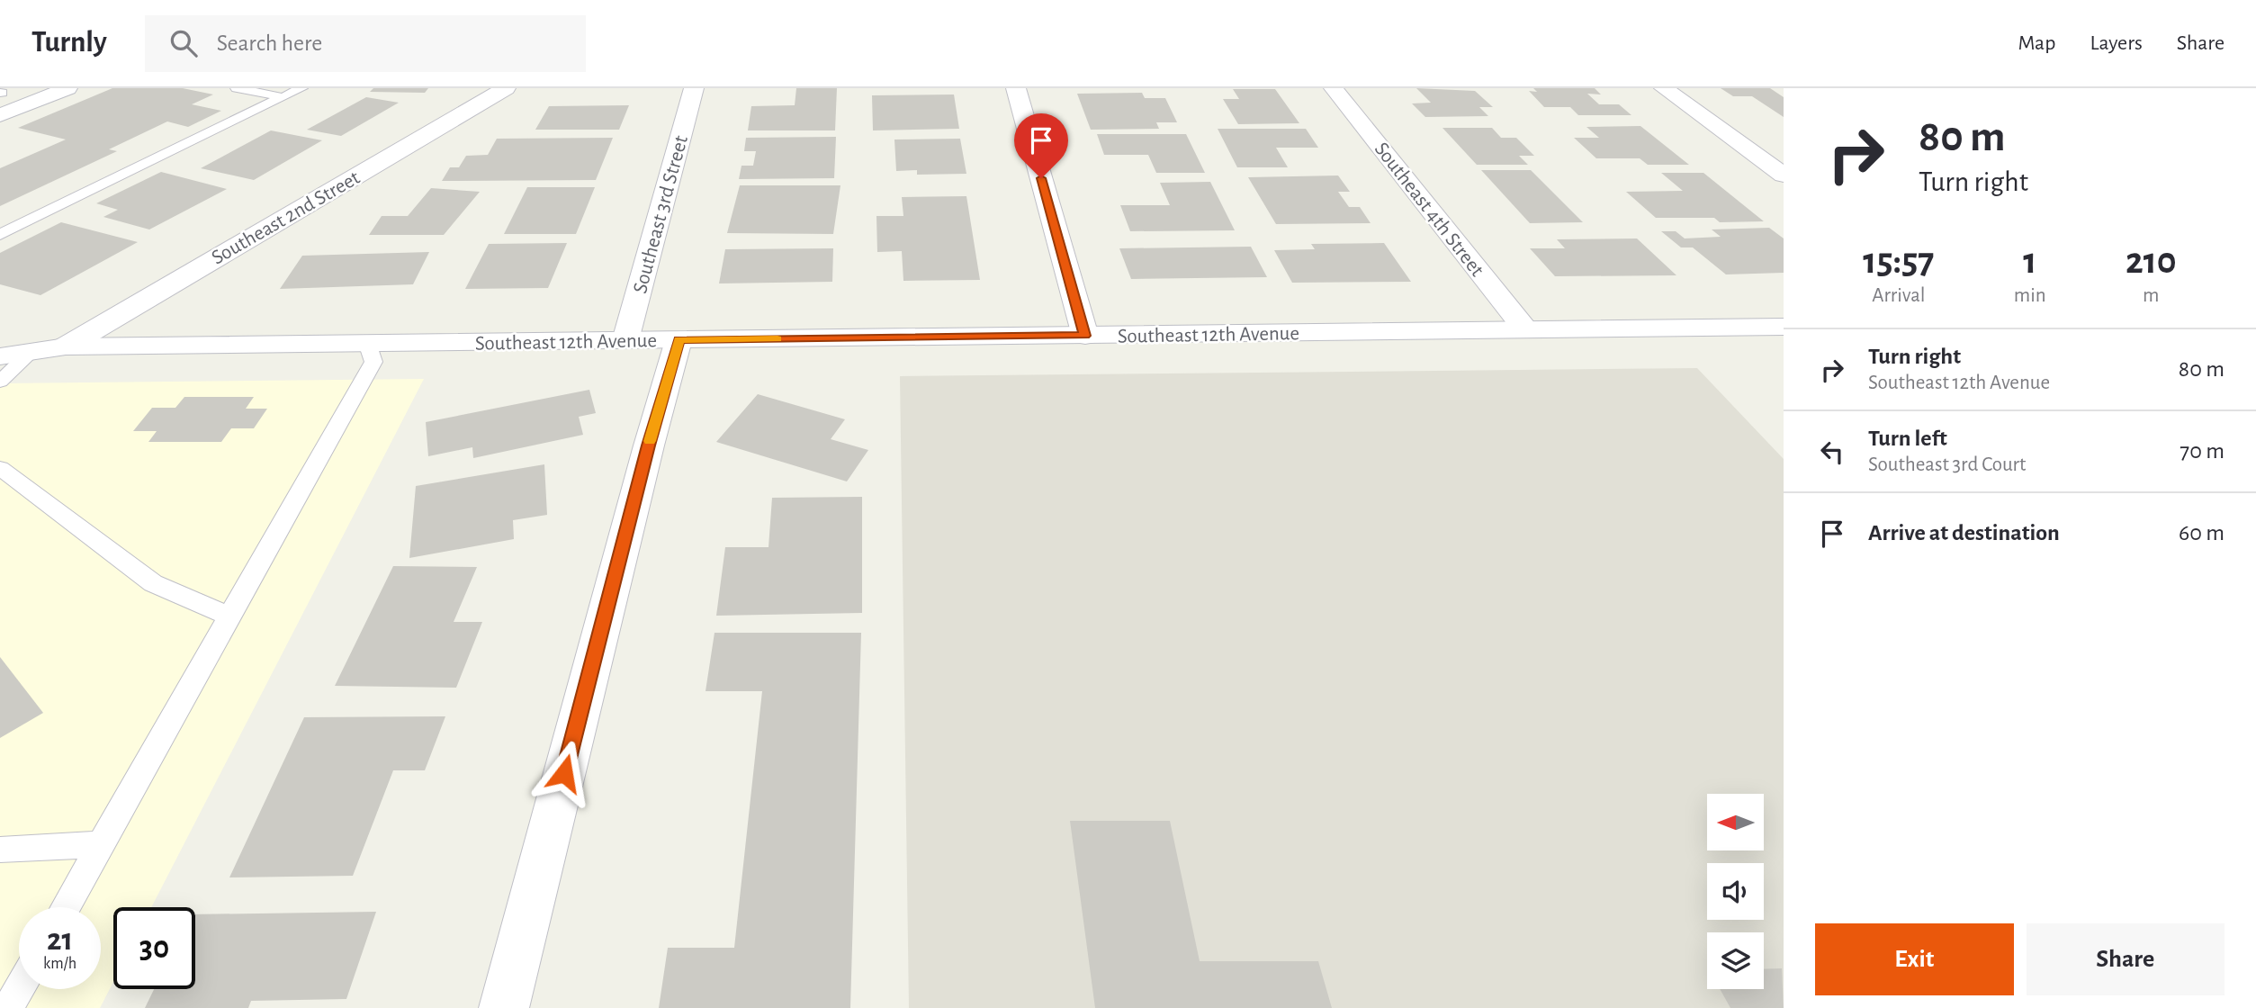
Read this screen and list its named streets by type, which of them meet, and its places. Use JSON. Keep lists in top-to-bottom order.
{
  "streets": {
    "street": [
      "Southeast 4th Street",
      "Southeast 3rd Street",
      "Southeast 2nd Street",
      "Southeast 12th Avenue"
    ]
  },
  "crossings": [
    ["Southeast 4th Street", "Southeast 12th Avenue"],
    ["Southeast 3rd Street", "Southeast 12th Avenue"],
    ["Southeast 2nd Street", "Southeast 12th Avenue"]
  ],
  "north": "left",
  "page": {
    "header": "Turnly",
    "search": "Search here",
    "nav": ["Map", "Layers", "Share"],
    "turn": ["80 m", "Turn right"],
    "eta": [
      "15:57",
      "Arrival",
      "1",
      "min",
      "210",
      "m"
    ],
    "list": [
      {
        "name": "Turn right",
        "note": "Southeast 12th Avenue",
        "value": "80 m"
      },
      {
        "name": "Turn left",
        "note": "Southeast 3rd Court",
        "value": "70 m"
      },
      {
        "name": "Arrive at destination",
        "value": "60 m"
      }
    ],
    "speed": "21 km/h",
    "limit": "30",
    "buttons": ["Exit", "Share"]
  }
}
